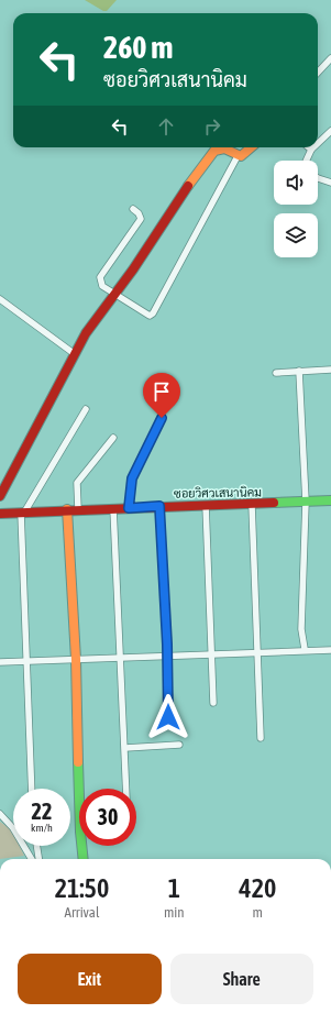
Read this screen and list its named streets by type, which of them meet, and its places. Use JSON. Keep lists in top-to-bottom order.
{
  "streets": {
    "street": ["ซอยวิศวเสนานิคม"]
  },
  "page": {
    "turn": ["260 m", "ซอยวิศวเสนานิคม"],
    "speed": "22 km/h",
    "limit": "30",
    "eta": [
      "21:50",
      "Arrival",
      "1",
      "min",
      "420",
      "m"
    ],
    "buttons": ["Exit", "Share"]
  }
}
